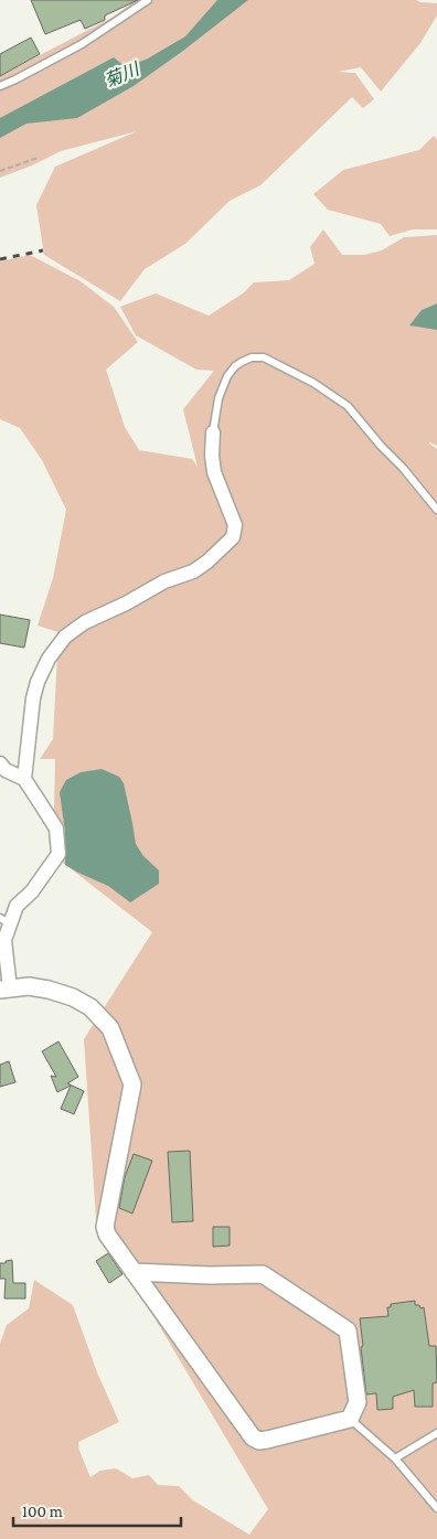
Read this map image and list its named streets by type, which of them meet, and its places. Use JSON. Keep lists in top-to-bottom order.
{
  "water": ["菊川"],
  "scale_bar": "100 m"
}
